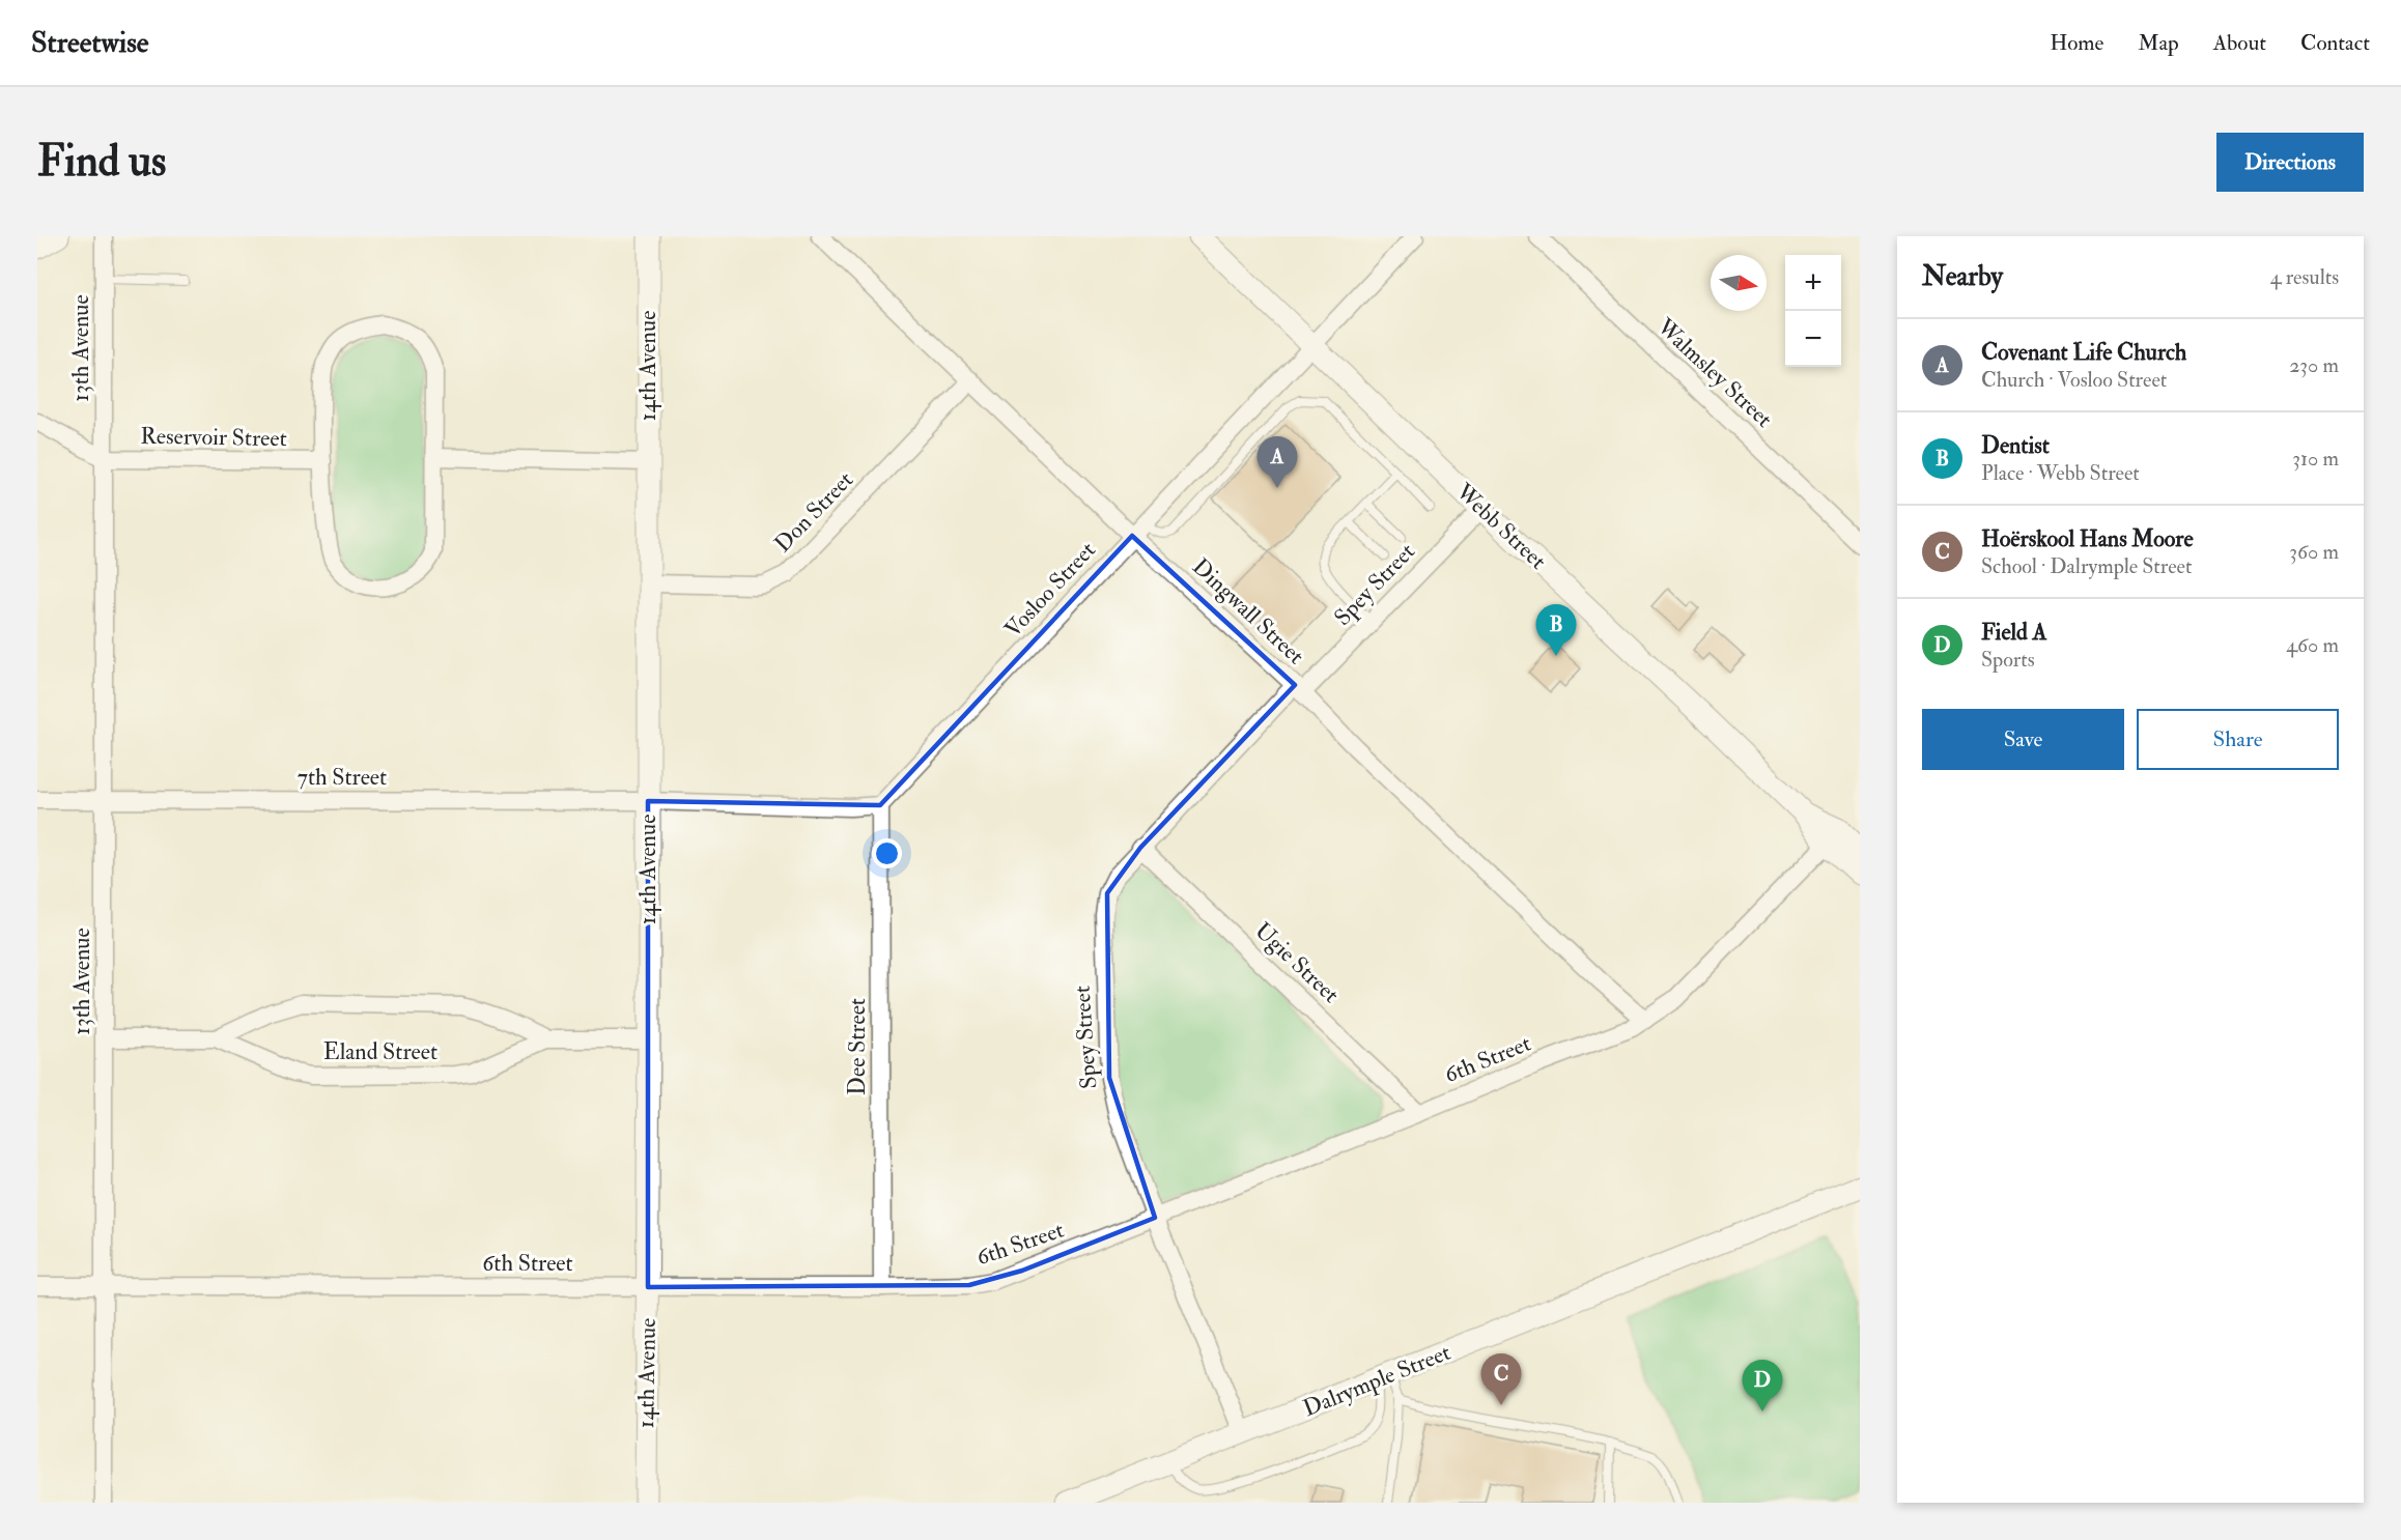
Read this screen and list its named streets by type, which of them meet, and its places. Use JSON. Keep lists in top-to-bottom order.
{
  "streets": {
    "street": [
      "13th Avenue",
      "14th Avenue",
      "Walmsley Street",
      "Reservoir Street",
      "Don Street",
      "Webb Street",
      "Spey Street",
      "Vosloo Street",
      "Dingwall Street",
      "7th Street",
      "Ugie Street",
      "Dee Street",
      "Eland Street",
      "6th Street",
      "Dalrymple Street"
    ]
  },
  "crossings": [
    ["13th Avenue", "Reservoir Street"],
    ["13th Avenue", "7th Street"],
    ["13th Avenue", "Eland Street"],
    ["13th Avenue", "6th Street"],
    ["14th Avenue", "Don Street"],
    ["14th Avenue", "7th Street"],
    ["14th Avenue", "Eland Street"],
    ["14th Avenue", "6th Street"],
    ["Don Street", "Dingwall Street"],
    ["Webb Street", "Spey Street"],
    ["Webb Street", "Vosloo Street"],
    ["Webb Street", "6th Street"],
    ["Spey Street", "Dingwall Street"],
    ["Spey Street", "Ugie Street"],
    ["Spey Street", "6th Street"],
    ["Spey Street", "Dalrymple Street"],
    ["Vosloo Street", "Dingwall Street"],
    ["Vosloo Street", "Dee Street"],
    ["Dingwall Street", "6th Street"],
    ["Ugie Street", "6th Street"],
    ["Dee Street", "6th Street"]
  ],
  "north": "right",
  "page": {
    "header": "Streetwise",
    "nav": [
      "Home",
      "Map",
      "About",
      "Contact"
    ],
    "buttons": [
      "Directions",
      ["Save", "Share"]
    ],
    "title": "Find us",
    "heading": ["Nearby", "4 results"],
    "map_buttons": ["+", "−"],
    "list": [
      {
        "mark": "A",
        "name": "Covenant Life Church",
        "note": "Church · Vosloo Street",
        "value": "230 m"
      },
      {
        "mark": "B",
        "name": "Dentist",
        "note": "Place · Webb Street",
        "value": "310 m"
      },
      {
        "mark": "C",
        "name": "Hoërskool Hans Moore",
        "note": "School · Dalrymple Street",
        "value": "360 m"
      },
      {
        "mark": "D",
        "name": "Field A",
        "note": "Sports",
        "value": "460 m"
      }
    ],
    "pins": [
      "A",
      "B",
      "C",
      "D"
    ]
  }
}
